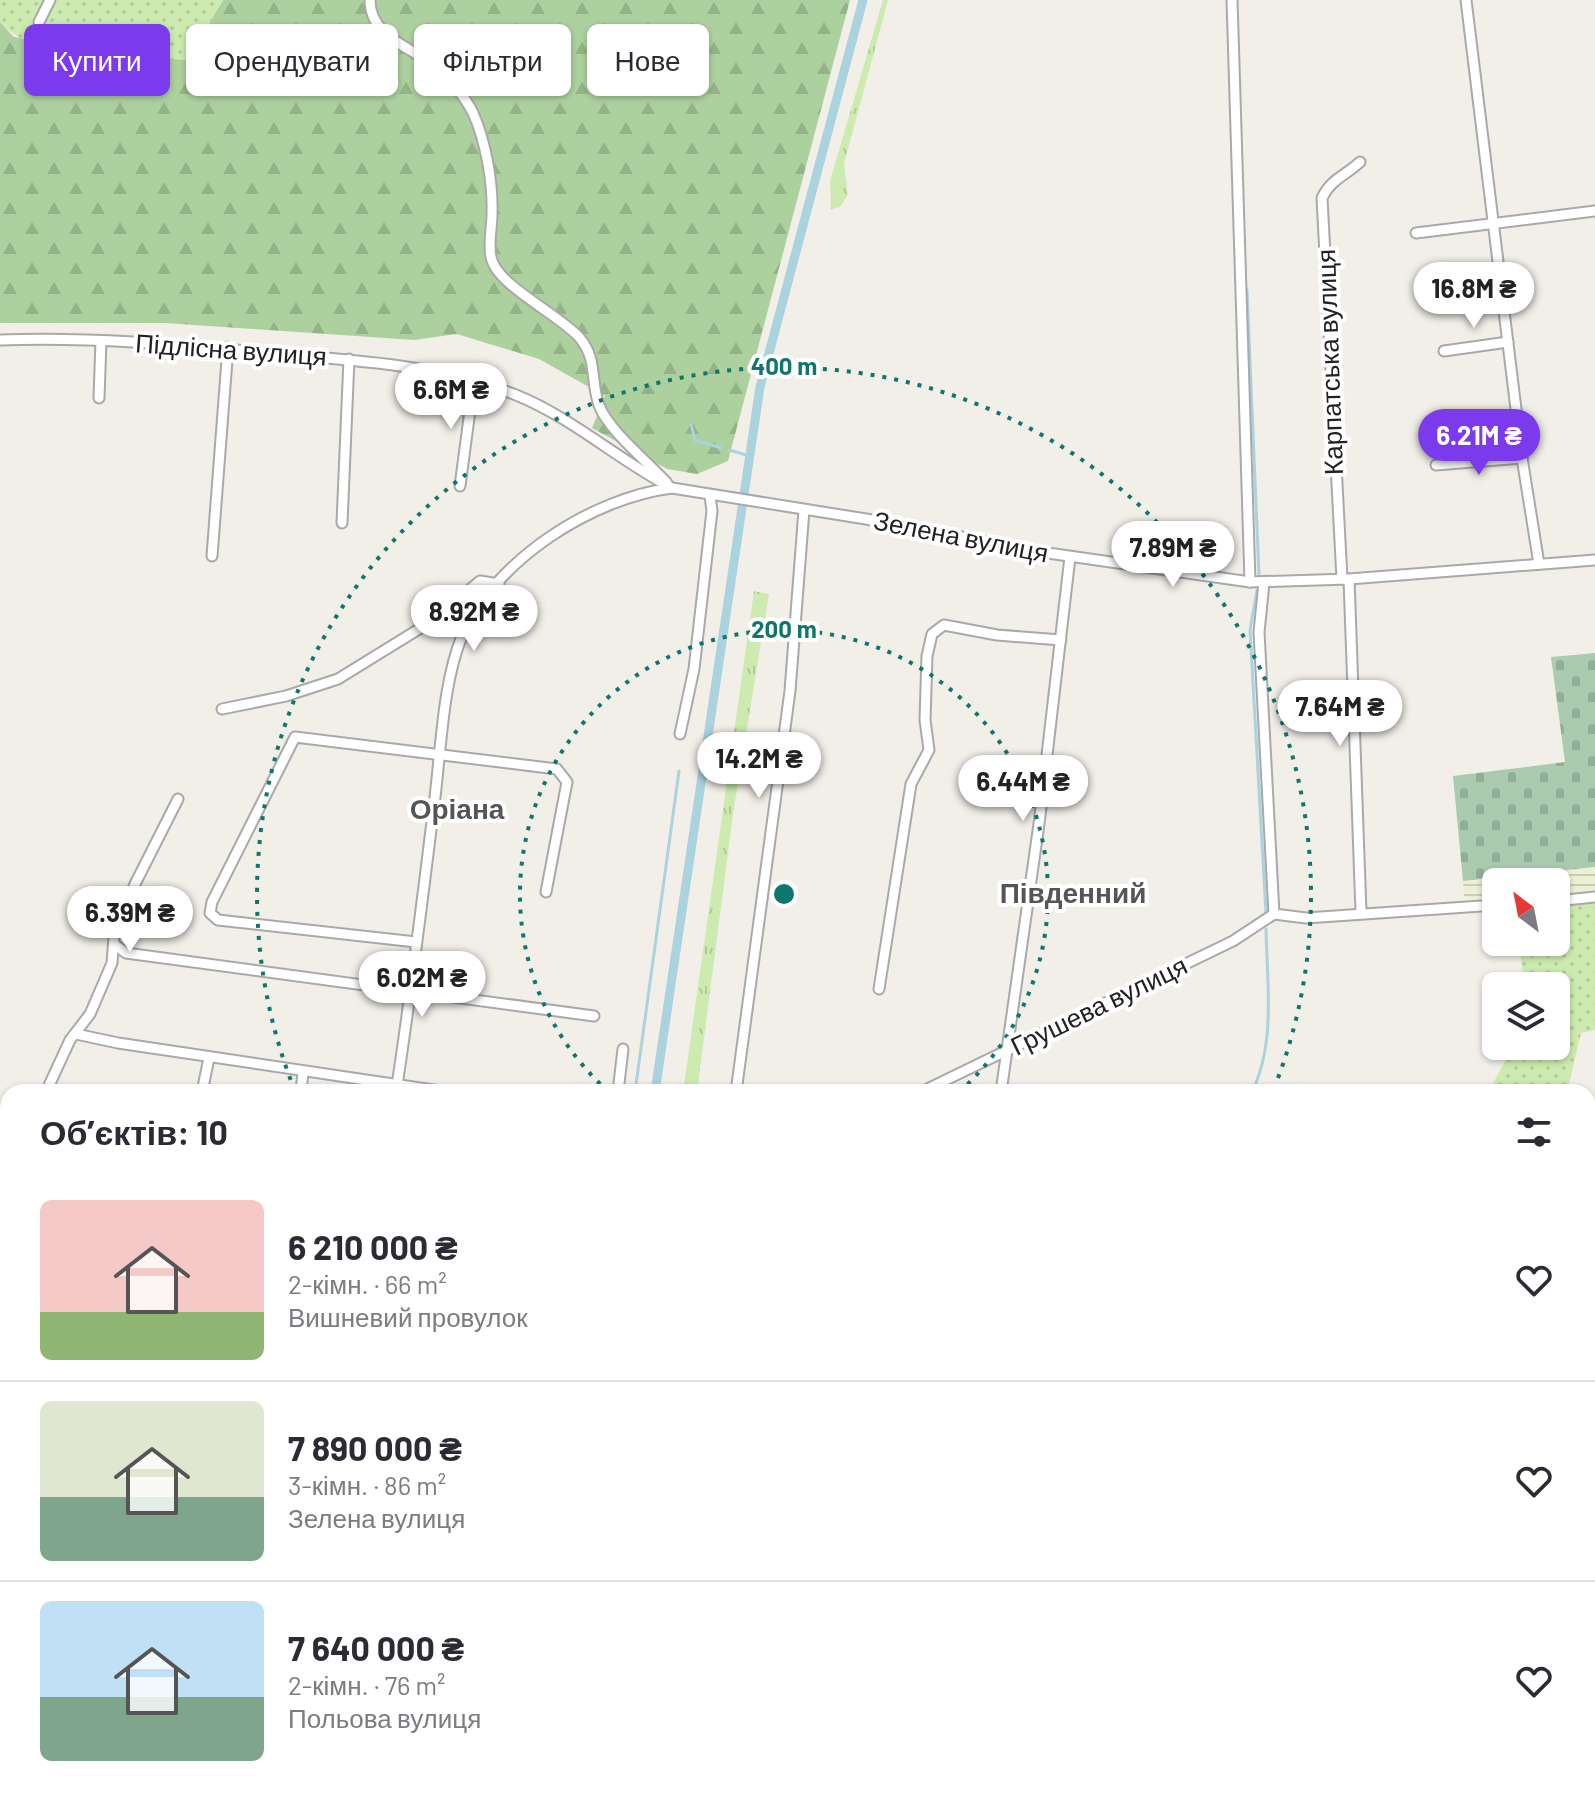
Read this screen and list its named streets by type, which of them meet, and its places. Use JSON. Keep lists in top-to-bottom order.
{
  "streets": {
    "street": [
      "Підлісна вулиця",
      "Карпатська вулиця",
      "Зелена вулиця",
      "Грушева вулиця"
    ]
  },
  "crossings": [
    ["Підлісна вулиця", "Зелена вулиця"],
    ["Карпатська вулиця", "Зелена вулиця"]
  ],
  "districts": ["Оріана", "Південний"],
  "north": "top left",
  "page": {
    "chip": [
      "Купити",
      "Орендувати",
      "Фільтри",
      "Нове"
    ],
    "price": [
      "16.8M ₴",
      "6.6M ₴",
      "6.21M ₴",
      "7.89M ₴",
      "8.92M ₴",
      "7.64M ₴",
      "14.2M ₴",
      "6.44M ₴",
      "6.39M ₴",
      "6.02M ₴"
    ],
    "heading": "Об’єктів: 10",
    "list": [
      {
        "name": "6 210 000 ₴",
        "note": "2-кімн. · 66 m² · Вишневий провулок"
      },
      {
        "name": "7 890 000 ₴",
        "note": "3-кімн. · 86 m² · Зелена вулиця"
      },
      {
        "name": "7 640 000 ₴",
        "note": "2-кімн. · 76 m² · Польова вулиця"
      }
    ]
  },
  "rings": ["400 m", "200 m"]
}
